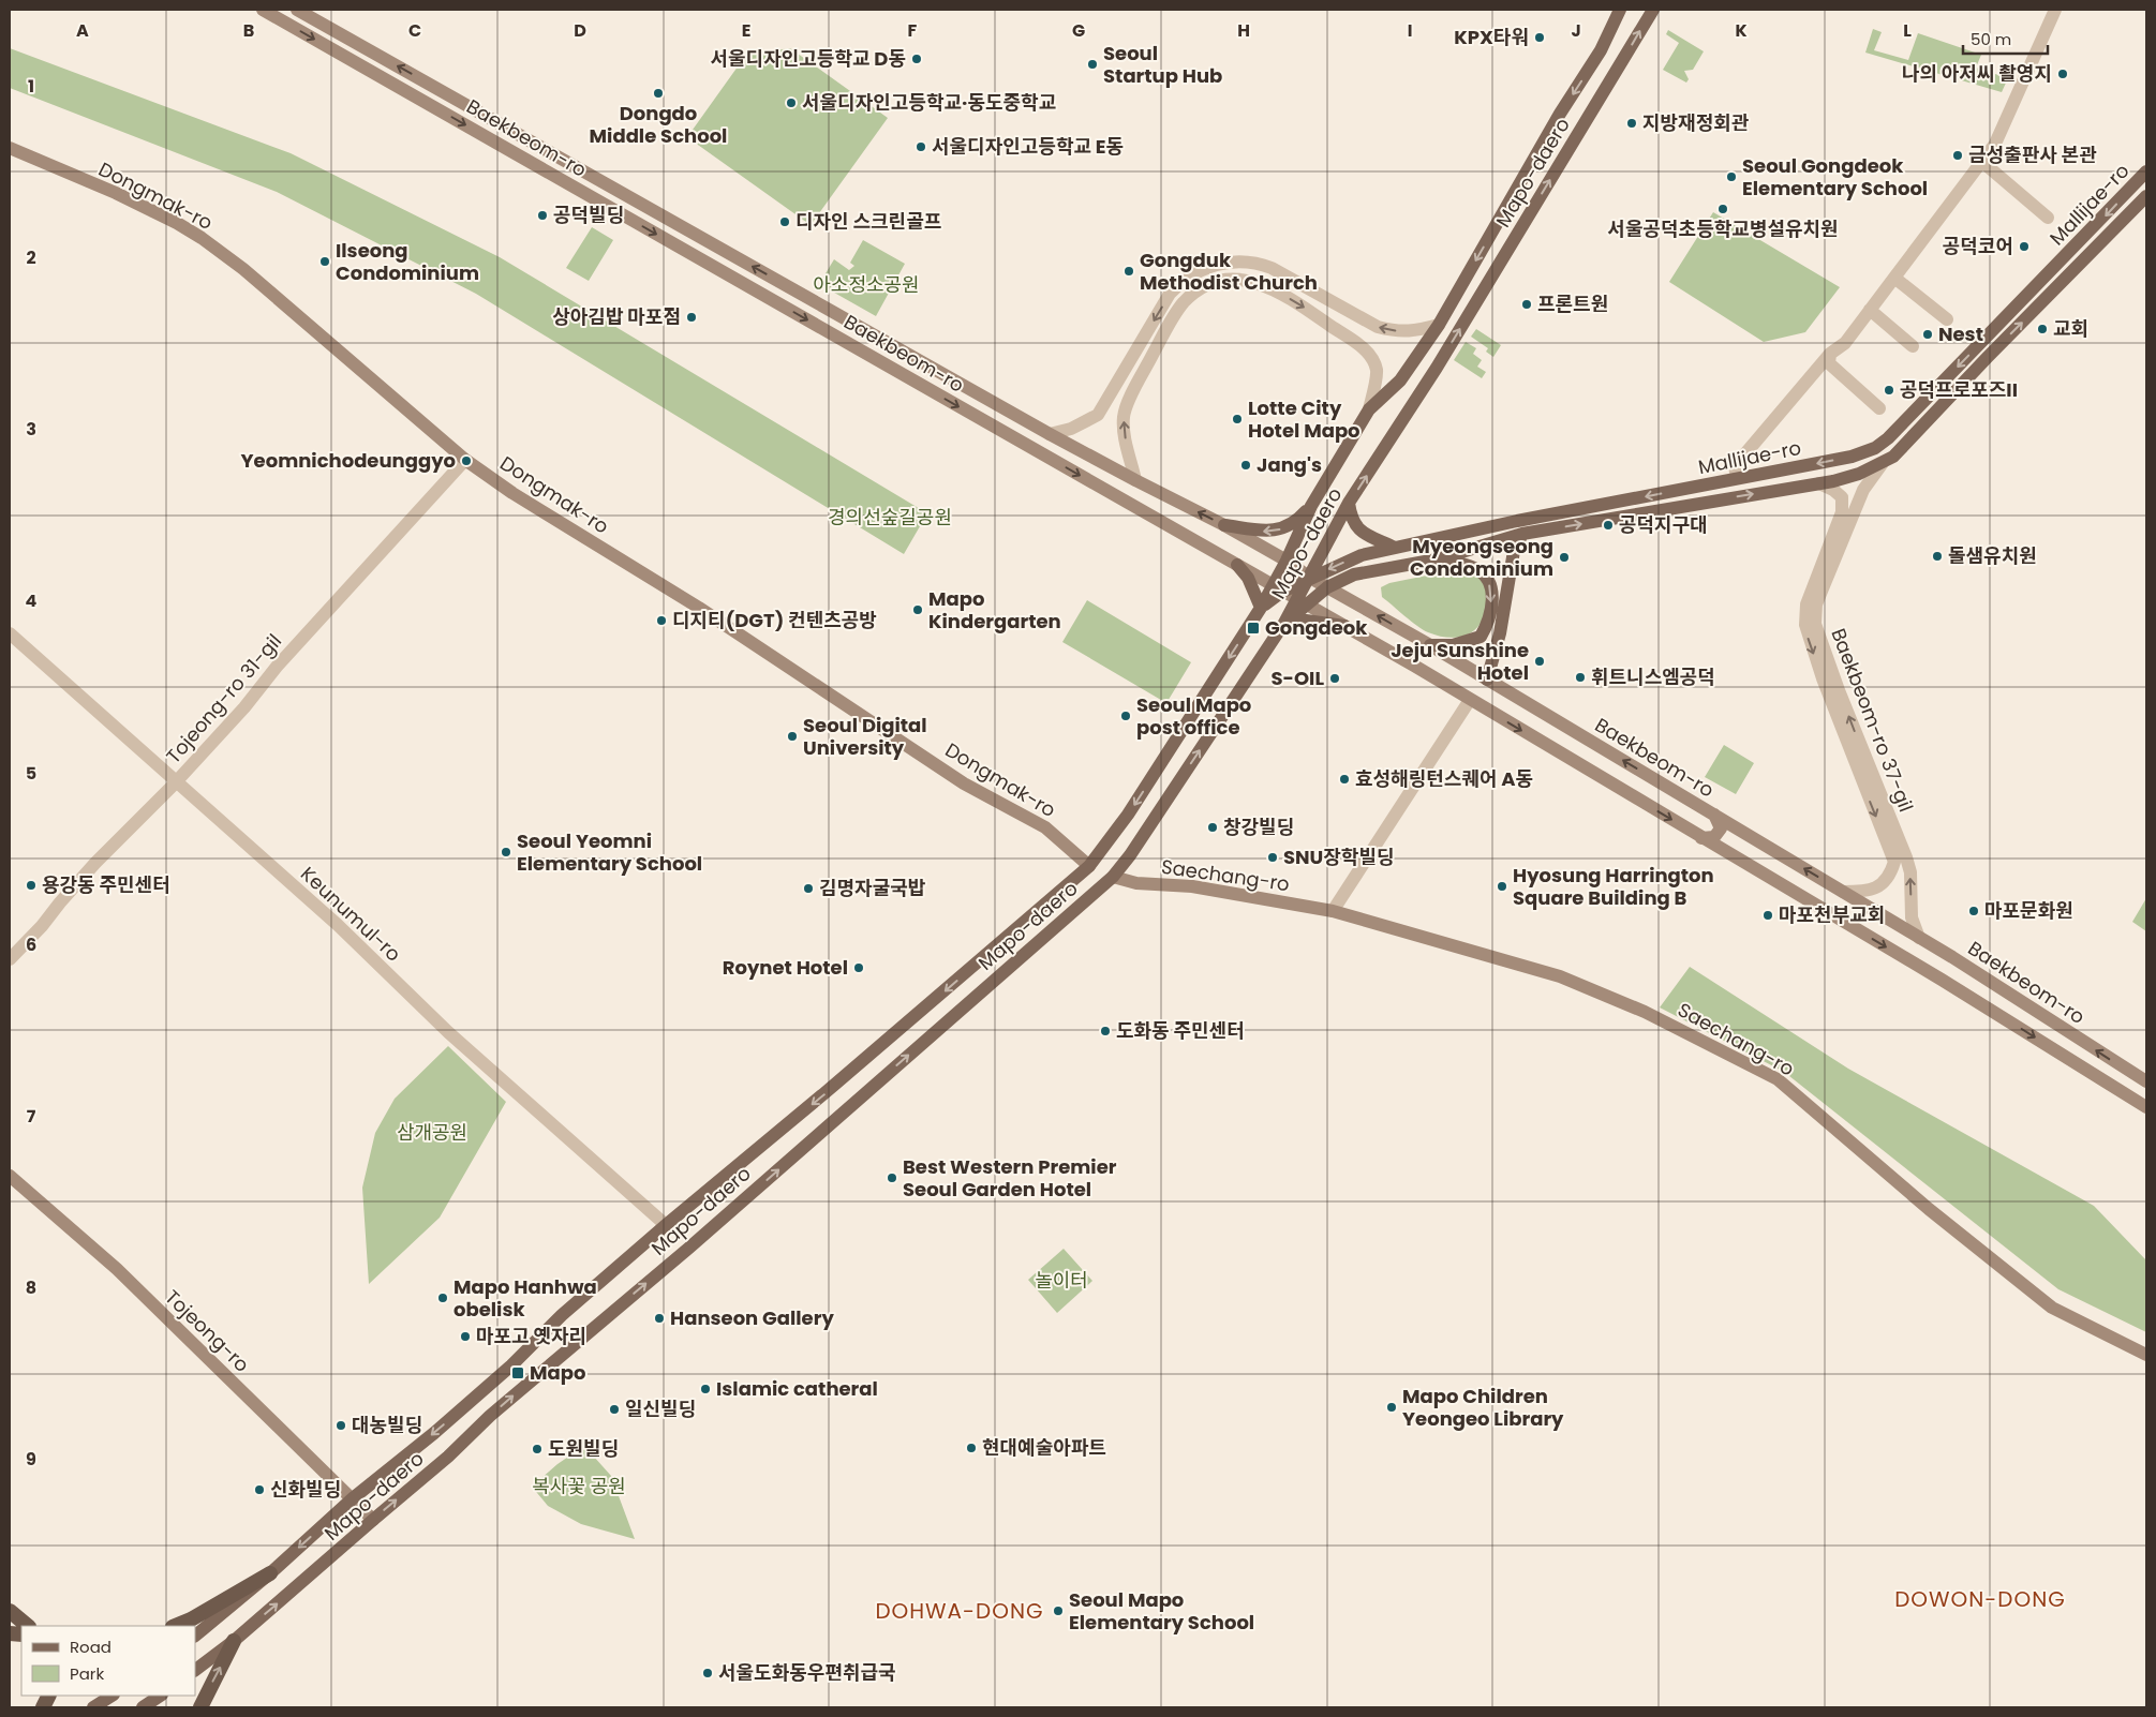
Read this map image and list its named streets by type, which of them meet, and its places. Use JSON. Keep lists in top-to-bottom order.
{
  "streets": {
    "main road": [
      "Baekbeom-ro",
      "Mapo-daero",
      "Dongmak-ro",
      "Mallijae-ro",
      "Saechang-ro",
      "Tojeong-ro"
    ],
    "street": ["Tojeong-ro 31-gil", "Baekbeom-ro 37-gil", "Keunumul-ro"]
  },
  "crossings": [
    ["Baekbeom-ro", "Mapo-daero"],
    ["Baekbeom-ro", "Mallijae-ro"],
    ["Baekbeom-ro", "Baekbeom-ro 37-gil"],
    ["Mapo-daero", "Dongmak-ro"],
    ["Mapo-daero", "Mallijae-ro"],
    ["Mapo-daero", "Saechang-ro"],
    ["Mapo-daero", "Keunumul-ro"],
    ["Mapo-daero", "Tojeong-ro"],
    ["Dongmak-ro", "Tojeong-ro 31-gil"],
    ["Mallijae-ro", "Baekbeom-ro 37-gil"],
    ["Tojeong-ro 31-gil", "Keunumul-ro"]
  ],
  "districts": ["DOWON-DONG", "DOHWA-DONG"],
  "parks": [
    "아소정소공원",
    "경의선숲길공원",
    "삼개공원",
    "놀이터",
    "복사꽃 공원"
  ],
  "places": {
    "other": [
      "KPX타워",
      "서울디자인고등학교 D동",
      "Seoul Startup Hub",
      "나의 아저씨 촬영지",
      "Dongdo Middle School",
      "서울디자인고등학교·동도중학교",
      "지방재정회관",
      "서울디자인고등학교 E동",
      "금성출판사 본관",
      "Seoul Gongdeok Elementary School",
      "서울공덕초등학교병설유치원",
      "공덕빌딩",
      "디자인 스크린골프",
      "공덕코어",
      "Ilseong Condominium",
      "Gongduk Methodist Church",
      "프론트원",
      "상아김밥 마포점",
      "교회",
      "Nest",
      "공덕프로포즈II",
      "Lotte City Hotel Mapo",
      "Yeomnichodeunggyo",
      "Jang's",
      "공덕지구대",
      "돌샘유치원",
      "Myeongseong Condominium",
      "Mapo Kindergarten",
      "디지티(DGT) 컨텐츠공방",
      "Jeju Sunshine Hotel",
      "휘트니스엠공덕",
      "S-OIL",
      "Seoul Mapo post office",
      "Seoul Digital University",
      "효성해링턴스퀘어 A동",
      "창강빌딩",
      "Seoul Yeomni Elementary School",
      "SNU장학빌딩",
      "용강동 주민센터",
      "Hyosung Harrington Square Building B",
      "김명자굴국밥",
      "마포문화원",
      "마포천부교회",
      "Roynet Hotel",
      "도화동 주민센터",
      "Best Western Premier Seoul Garden Hotel",
      "Mapo Hanhwa obelisk",
      "Hanseon Gallery",
      "마포고 옛자리",
      "Islamic catheral",
      "Mapo Children Yeongeo Library",
      "일신빌딩",
      "대농빌딩",
      "현대예술아파트",
      "도원빌딩",
      "신화빌딩",
      "Seoul Mapo Elementary School",
      "서울도화동우편취급국"
    ],
    "transit": ["Gongdeok", "Mapo"]
  },
  "legend": ["Road", "Park"],
  "scale_bar": "50 m",
  "grid": {
    "columns": [
      "A",
      "B",
      "C",
      "D",
      "E",
      "F",
      "G",
      "H",
      "I",
      "J",
      "K",
      "L"
    ],
    "rows": [
      "1",
      "2",
      "3",
      "4",
      "5",
      "6",
      "7",
      "8",
      "9"
    ]
  }
}
